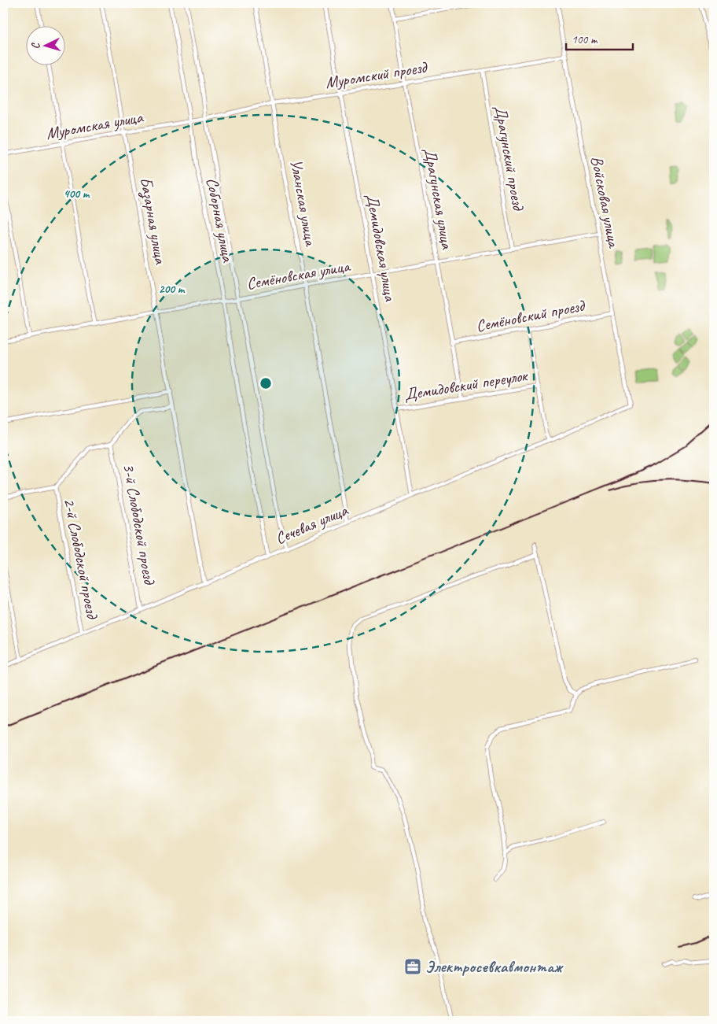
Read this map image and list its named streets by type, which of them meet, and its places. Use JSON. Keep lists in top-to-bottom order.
{
  "streets": {
    "street": [
      "Муромский проезд",
      "Муромская улица",
      "Драгунский проезд",
      "Драгунская улица",
      "Войсковая улица",
      "Уланская улица",
      "Соборная улица",
      "Базарная улица",
      "Демидовская улица",
      "Семёновская улица",
      "Семёновский проезд",
      "Демидовский переулок",
      "3-й Слободской проезд",
      "Сечевая улица",
      "2-й Слободской проезд"
    ]
  },
  "crossings": [
    ["Муромский проезд", "Муромская улица"],
    ["Муромский проезд", "Драгунский проезд"],
    ["Муромский проезд", "Драгунская улица"],
    ["Муромский проезд", "Войсковая улица"],
    ["Муромский проезд", "Уланская улица"],
    ["Муромский проезд", "Соборная улица"],
    ["Муромский проезд", "Демидовская улица"],
    ["Муромская улица", "Соборная улица"],
    ["Муромская улица", "Базарная улица"],
    ["Драгунский проезд", "Семёновская улица"],
    ["Драгунская улица", "Семёновская улица"],
    ["Драгунская улица", "Семёновский проезд"],
    ["Драгунская улица", "Демидовский переулок"],
    ["Войсковая улица", "Семёновская улица"],
    ["Войсковая улица", "Семёновский проезд"],
    ["Войсковая улица", "Сечевая улица"],
    ["Уланская улица", "Семёновская улица"],
    ["Уланская улица", "Сечевая улица"],
    ["Соборная улица", "Семёновская улица"],
    ["Соборная улица", "Сечевая улица"],
    ["Базарная улица", "Семёновская улица"],
    ["Базарная улица", "Сечевая улица"],
    ["Демидовская улица", "Семёновская улица"],
    ["Демидовская улица", "Демидовский переулок"],
    ["Демидовская улица", "Сечевая улица"],
    ["3-й Слободской проезд", "Сечевая улица"],
    ["Сечевая улица", "2-й Слободской проезд"]
  ],
  "places": {
    "office": ["Электросевкавмонтаж"]
  },
  "scale_bar": "100 m",
  "north": "left",
  "rings": ["400 m", "200 m"]
}
